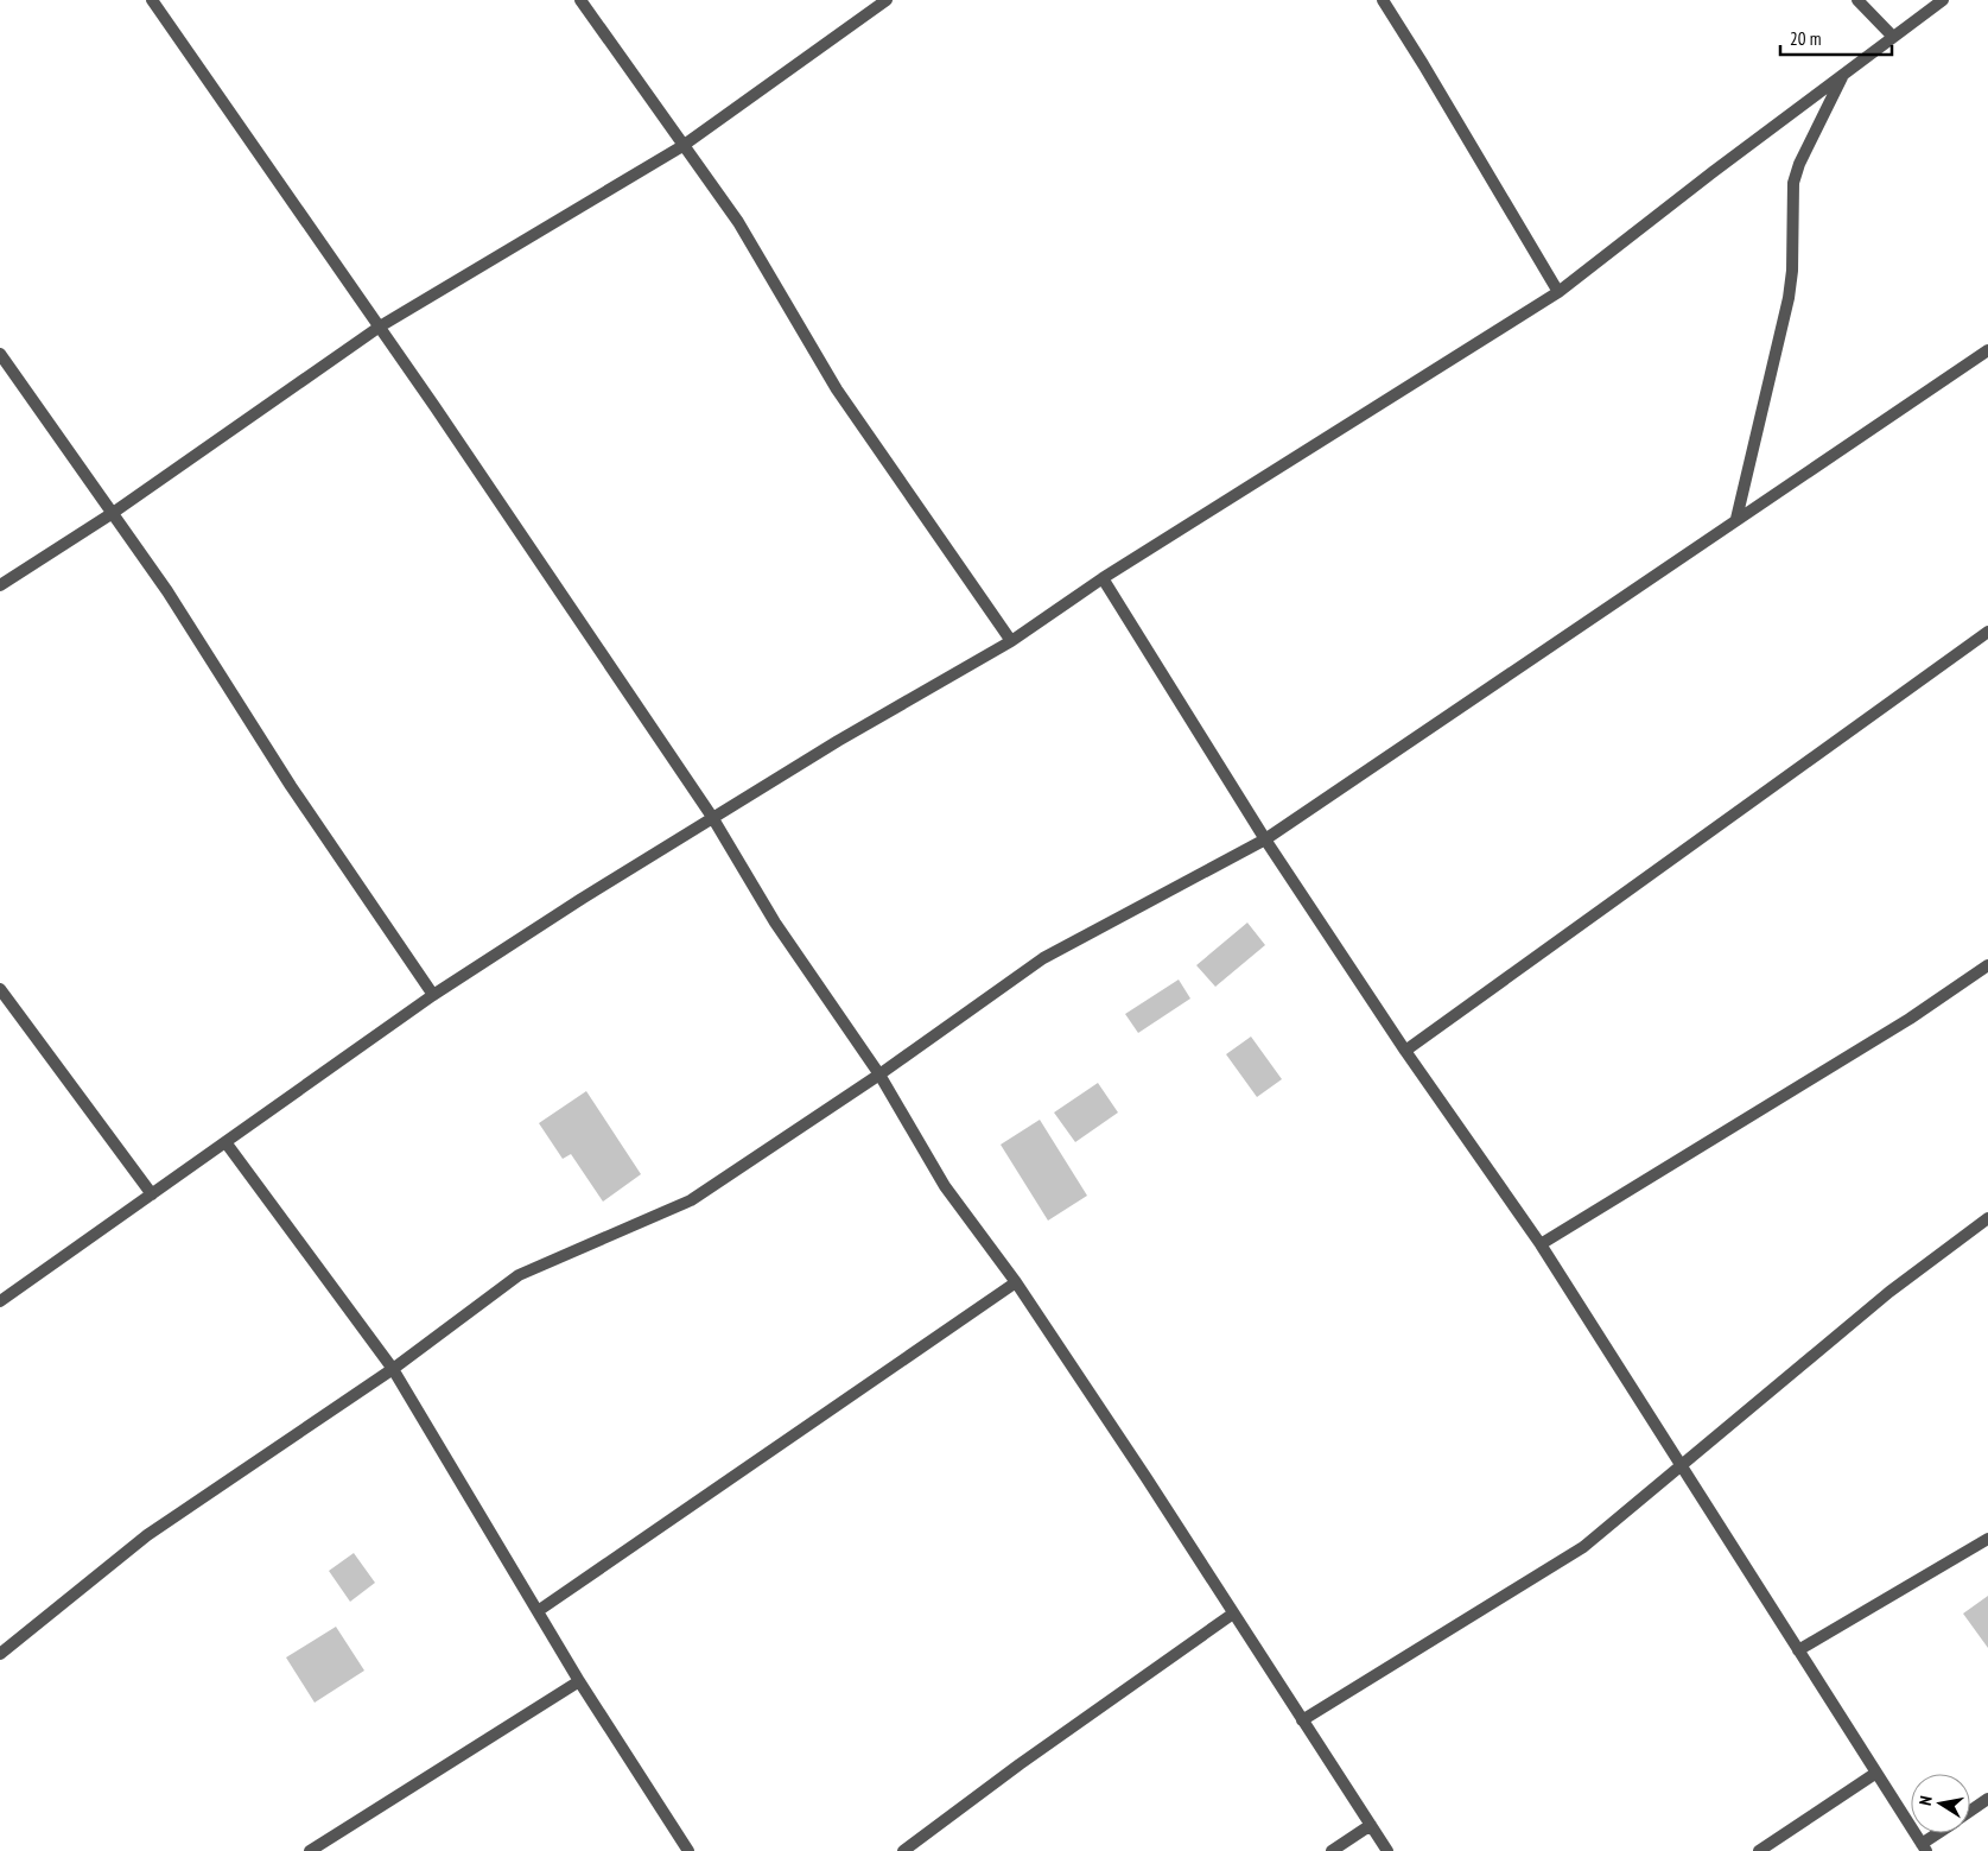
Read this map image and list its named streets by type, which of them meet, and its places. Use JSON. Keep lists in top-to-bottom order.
{
  "scale_bar": "20 m",
  "north": "left"
}
